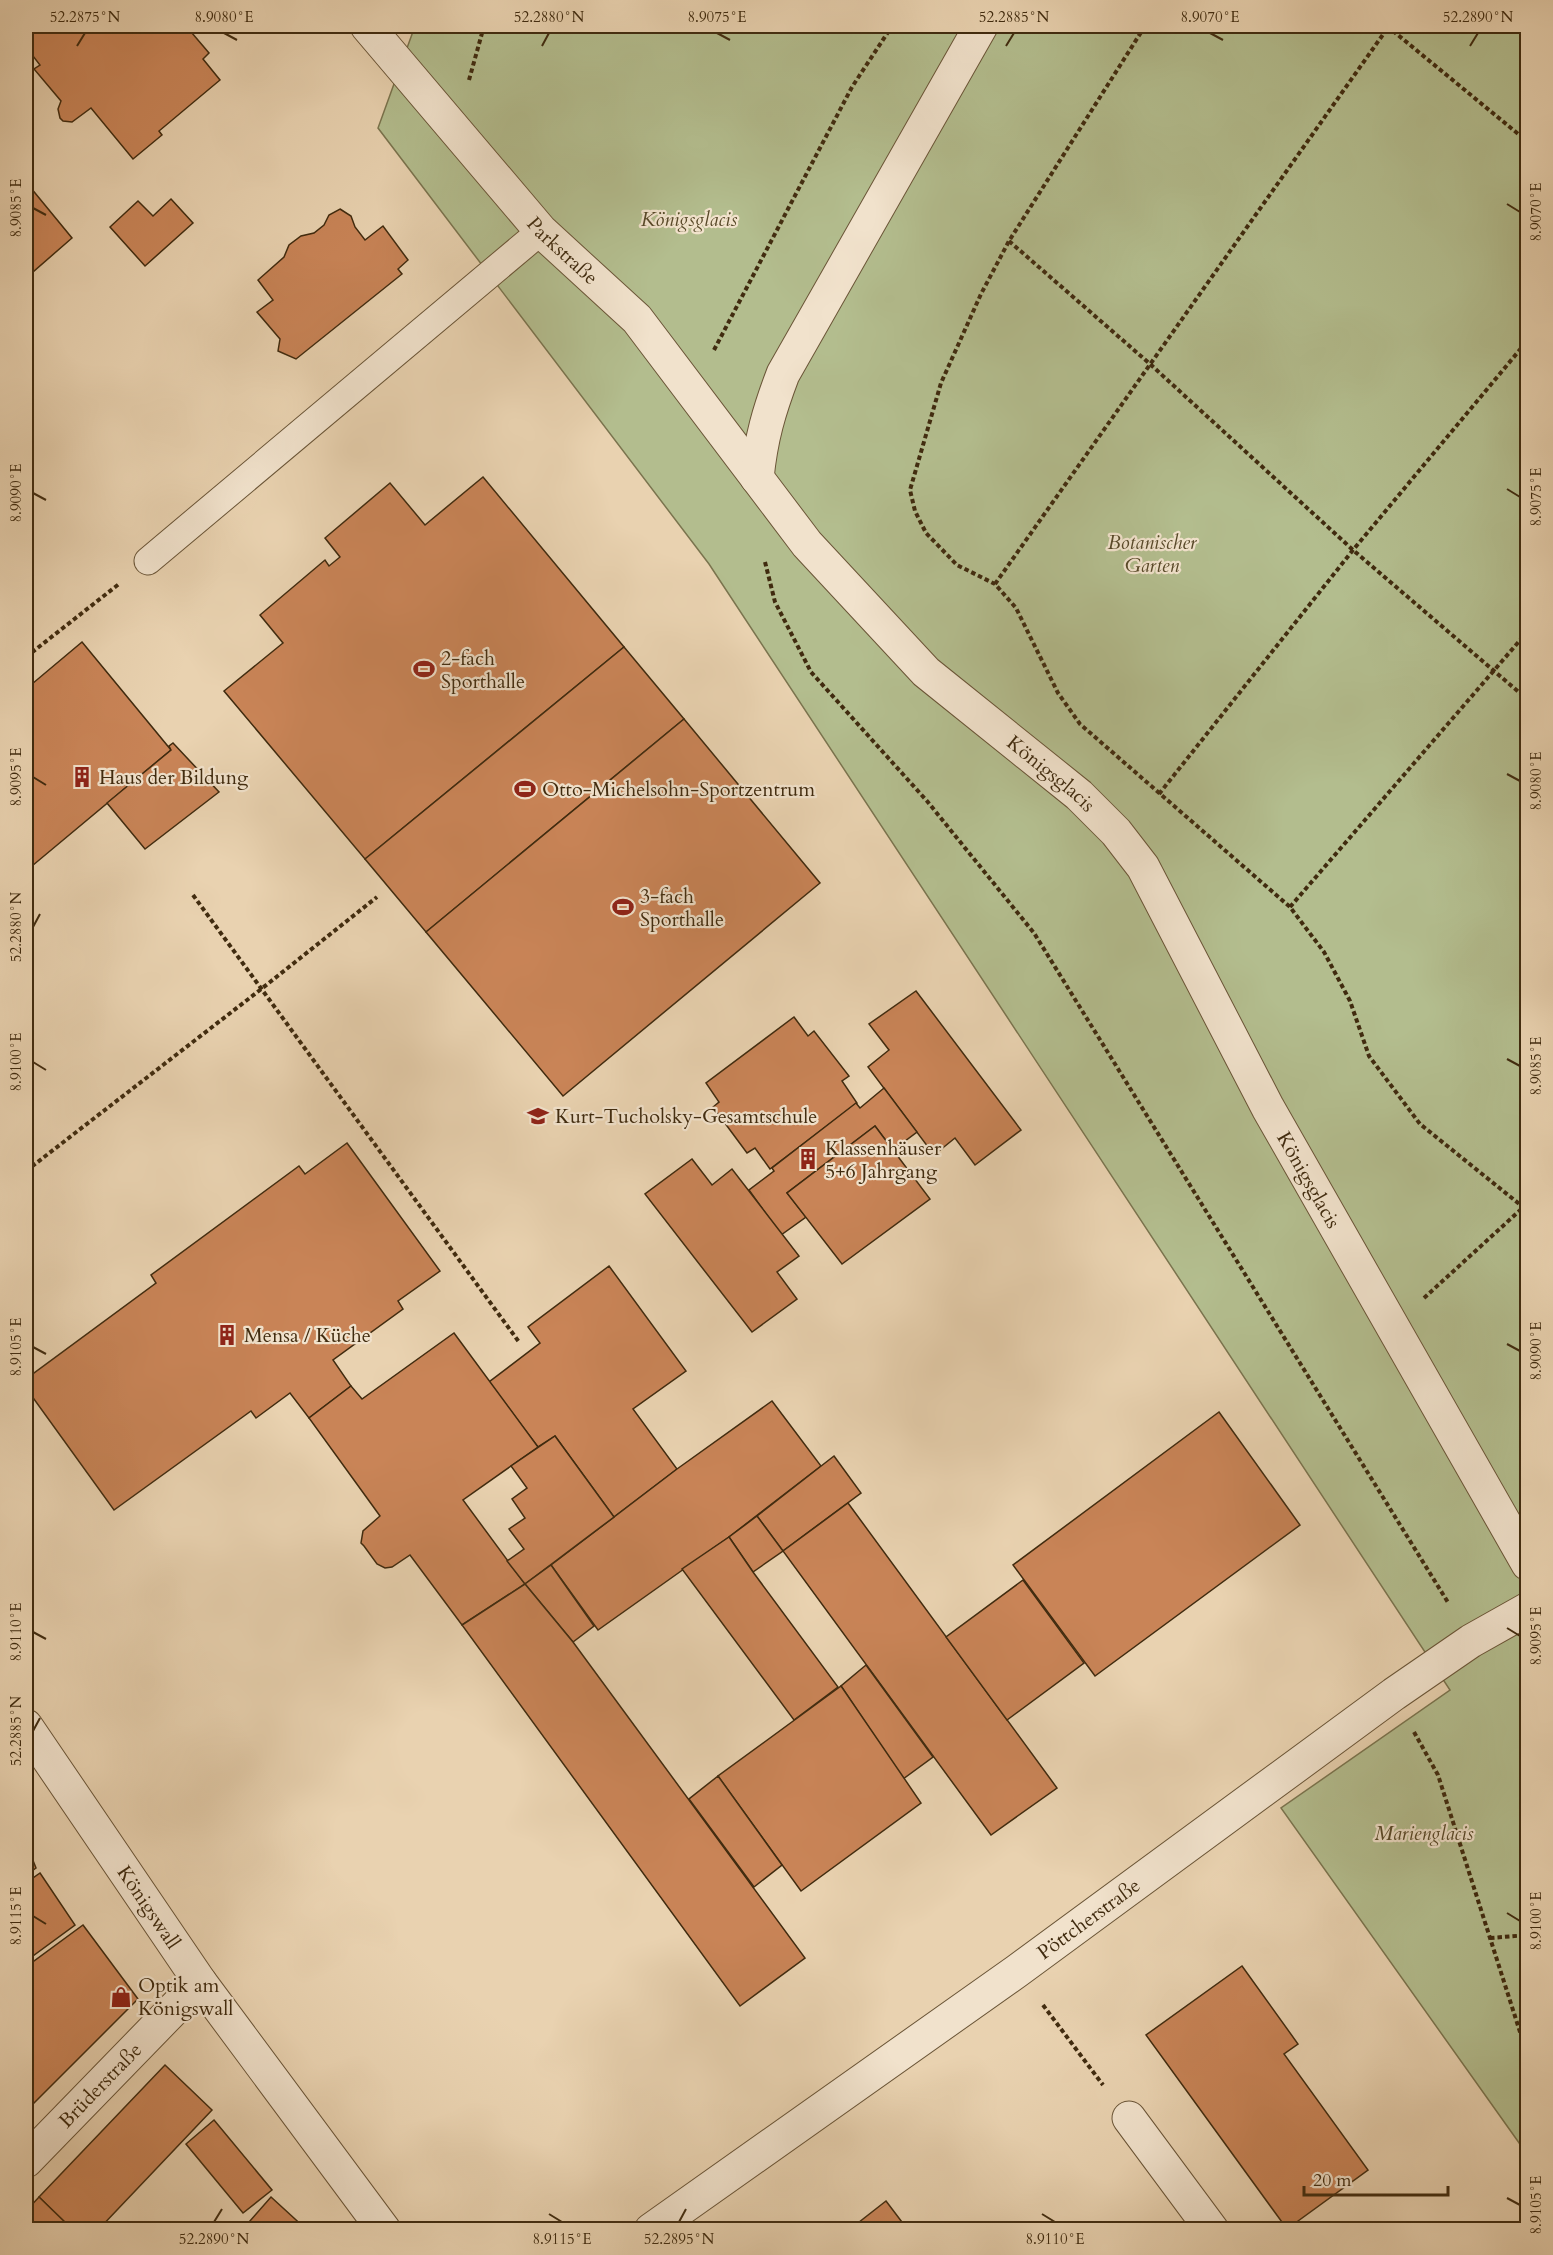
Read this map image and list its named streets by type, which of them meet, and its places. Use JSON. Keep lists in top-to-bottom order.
{
  "streets": {
    "street": [
      "Parkstraße",
      "Königsglacis",
      "Königswall",
      "Pöttcherstraße",
      "Brüderstraße"
    ]
  },
  "crossings": [
    ["Parkstraße", "Königsglacis"],
    ["Königswall", "Brüderstraße"]
  ],
  "parks": ["Königsglacis", "Botanischer Garten", "Marienglacis"],
  "places": {
    "sports": ["2-fach Sporthalle", "Otto-Michelsohn-Sportzentrum", "3-fach Sporthalle"],
    "building": ["Haus der Bildung", "Klassenhäuser 5+6 Jahrgang", "Mensa / Küche"],
    "school or university": ["Kurt-Tucholsky-Gesamtschule"],
    "shop": ["Optik am Königswall"]
  },
  "scale_bar": "20 m",
  "coordinates": [
    "52.2875°N",
    "8.9080°E",
    "52.2880°N",
    "8.9075°E",
    "52.2885°N",
    "8.9070°E",
    "52.2890°N",
    "8.9085°E",
    "8.9090°E",
    "8.9095°E",
    "8.9100°E",
    "8.9105°E",
    "8.9110°E",
    "8.9115°E",
    "52.2895°N"
  ]
}
